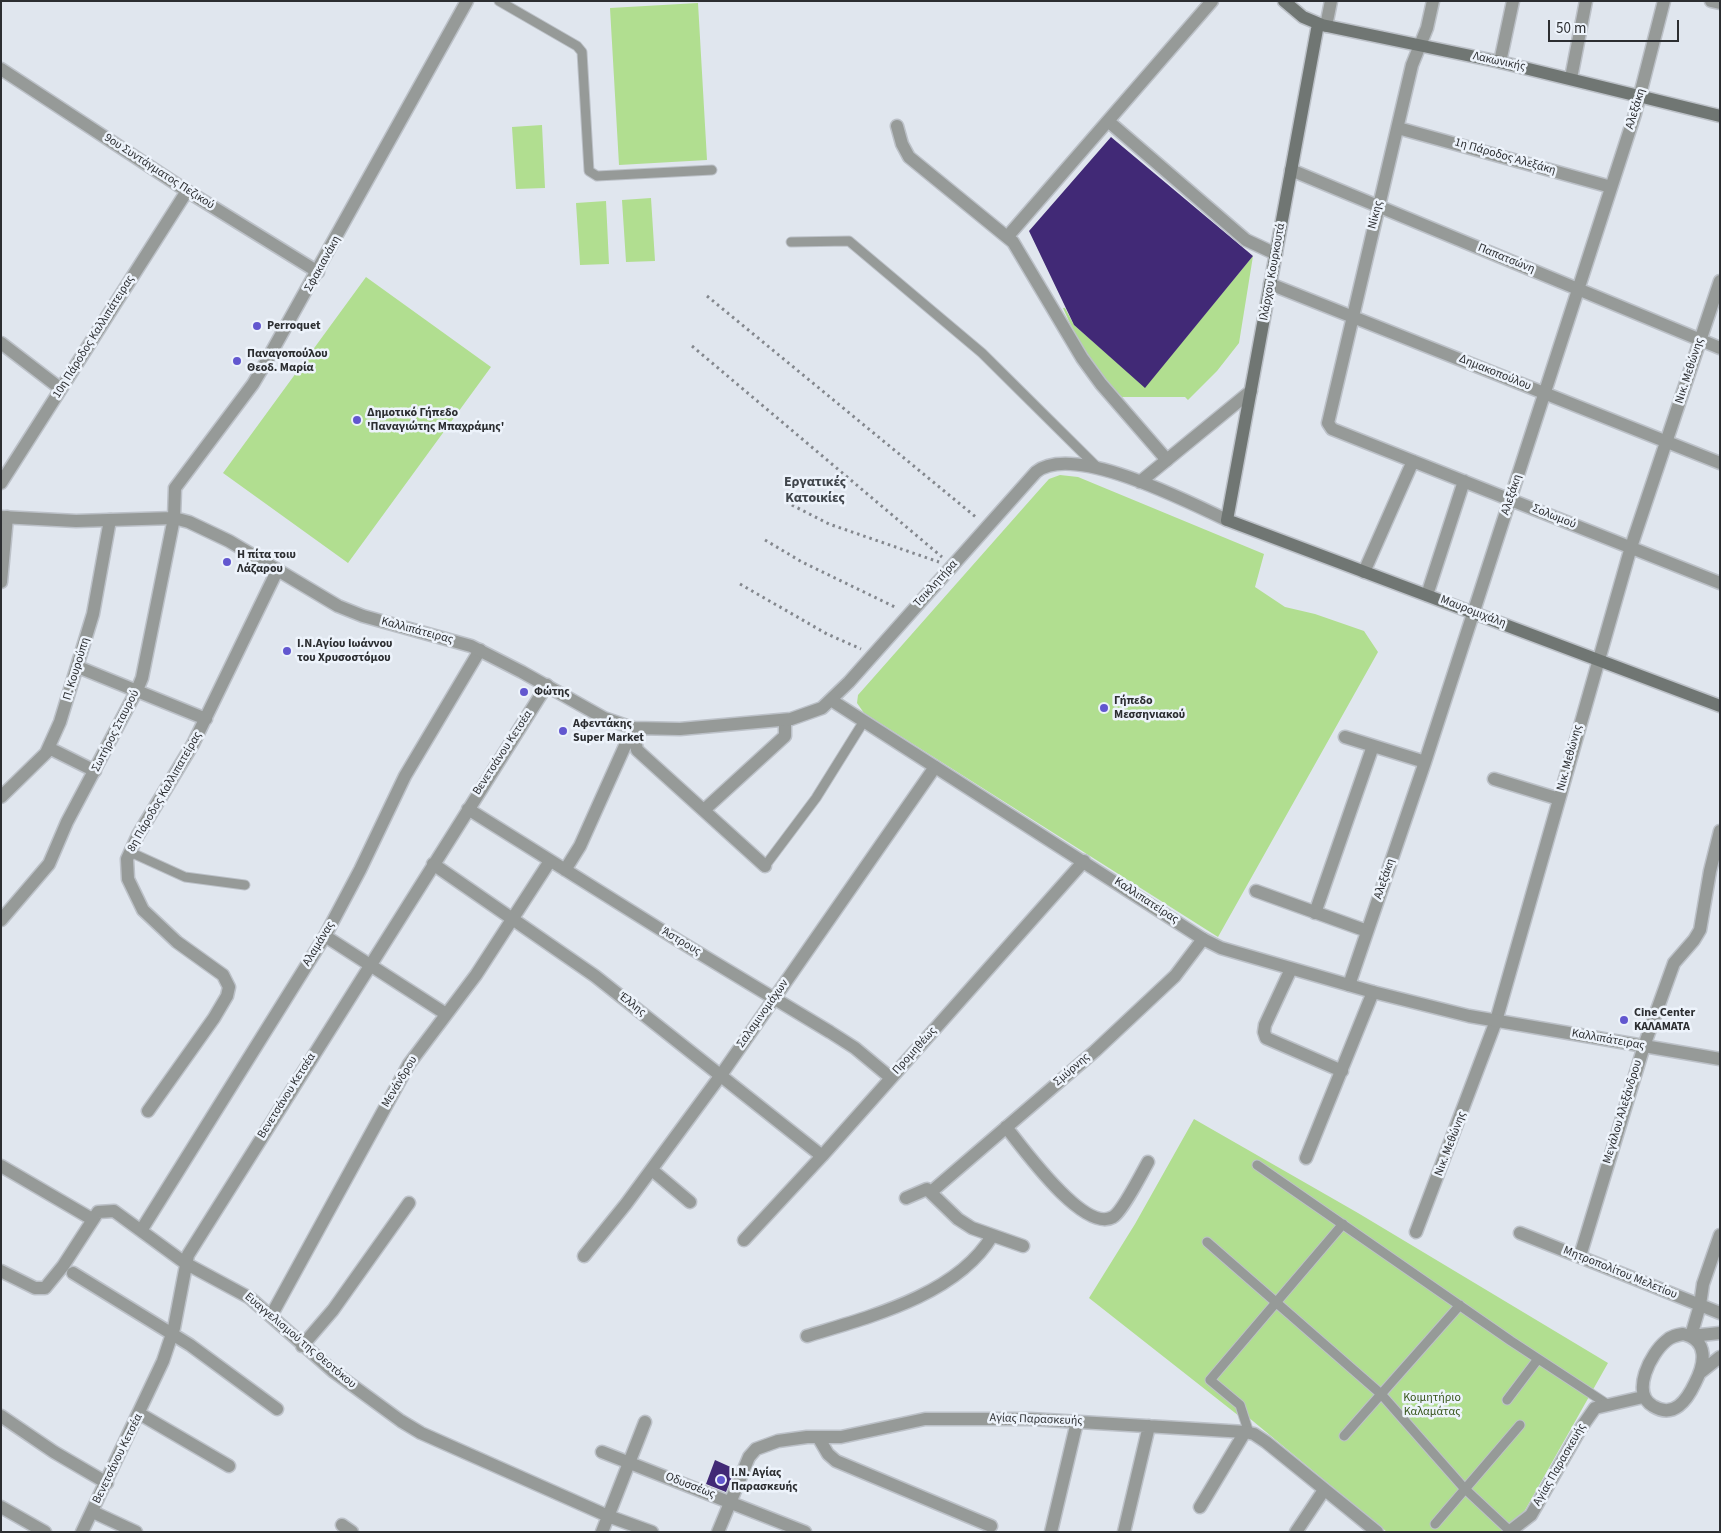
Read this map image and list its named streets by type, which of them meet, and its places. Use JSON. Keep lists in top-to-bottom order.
{
  "streets": {
    "main road": ["Λακωνικής", "Ιλάρχου Κουρκουτά", "Μαυρομιχάλη"],
    "street": [
      "Αλεξάκη",
      "1η Πάροδος Αλεξάκη",
      "9ου Συντάγματος Πεζικού",
      "Νίκης",
      "Παπατσώνη",
      "Σφακιανάκη",
      "10η Πάροδος Καλλιπάτειρας",
      "Νικ. Μεθώνης",
      "Δημακοπούλου",
      "Σολωμού",
      "Τσικλητήρα",
      "Καλλιπάτειρας",
      "Π. Κουρούπη",
      "Σωτήρος Σταυρού",
      "Βενετσάνου Κετσέα",
      "8η Πάροδος Καλλιπατείρας",
      "Καλλιπατείρας",
      "Άστρους",
      "Αλαμάνας",
      "Έλλης",
      "Σαλαμινομάχων",
      "Προμηθέως",
      "Σμύρνης",
      "Μενάνδρου",
      "Μεγάλου Αλεξάνδρου",
      "Μητροπολίτου Μελετίου",
      "Ευαγγελισμού της Θεοτόκου",
      "Αγίας Παρασκευής",
      "Οδυσσέως"
    ]
  },
  "crossings": [
    ["Λακωνικής", "Αλεξάκη"],
    ["Λακωνικής", "Νίκης"],
    ["Λακωνικής", "Ιλάρχου Κουρκουτά"],
    ["Αλεξάκη", "1η Πάροδος Αλεξάκη"],
    ["Αλεξάκη", "Παπατσώνη"],
    ["Αλεξάκη", "Δημακοπούλου"],
    ["Αλεξάκη", "Σολωμού"],
    ["Αλεξάκη", "Μαυρομιχάλη"],
    ["Αλεξάκη", "Καλλιπατείρας"],
    ["1η Πάροδος Αλεξάκη", "Νίκης"],
    ["9ου Συντάγματος Πεζικού", "Σφακιανάκη"],
    ["9ου Συντάγματος Πεζικού", "10η Πάροδος Καλλιπάτειρας"],
    ["Νίκης", "Παπατσώνη"],
    ["Νίκης", "Δημακοπούλου"],
    ["Νίκης", "Σολωμού"],
    ["Παπατσώνη", "Ιλάρχου Κουρκουτά"],
    ["Παπατσώνη", "Νικ. Μεθώνης"],
    ["Σφακιανάκη", "Καλλιπάτειρας"],
    ["Σφακιανάκη", "Σωτήρος Σταυρού"],
    ["Ιλάρχου Κουρκουτά", "Δημακοπούλου"],
    ["Ιλάρχου Κουρκουτά", "Μαυρομιχάλη"],
    ["Νικ. Μεθώνης", "Δημακοπούλου"],
    ["Νικ. Μεθώνης", "Σολωμού"],
    ["Νικ. Μεθώνης", "Μαυρομιχάλη"],
    ["Νικ. Μεθώνης", "Καλλιπάτειρας"],
    ["Νικ. Μεθώνης", "Καλλιπατείρας"],
    ["Τσικλητήρα", "Καλλιπάτειρας"],
    ["Τσικλητήρα", "Καλλιπατείρας"],
    ["Καλλιπάτειρας", "Π. Κουρούπη"],
    ["Καλλιπάτειρας", "Σωτήρος Σταυρού"],
    ["Καλλιπάτειρας", "Βενετσάνου Κετσέα"],
    ["Καλλιπάτειρας", "8η Πάροδος Καλλιπατείρας"],
    ["Καλλιπάτειρας", "Καλλιπατείρας"],
    ["Καλλιπάτειρας", "Αλαμάνας"],
    ["Καλλιπάτειρας", "Μεγάλου Αλεξάνδρου"],
    ["Βενετσάνου Κετσέα", "Άστρους"],
    ["Βενετσάνου Κετσέα", "Έλλης"],
    ["Βενετσάνου Κετσέα", "Ευαγγελισμού της Θεοτόκου"],
    ["Καλλιπατείρας", "Σαλαμινομάχων"],
    ["Καλλιπατείρας", "Προμηθέως"],
    ["Καλλιπατείρας", "Σμύρνης"],
    ["Άστρους", "Σαλαμινομάχων"],
    ["Άστρους", "Προμηθέως"],
    ["Άστρους", "Μενάνδρου"],
    ["Αλαμάνας", "Ευαγγελισμού της Θεοτόκου"],
    ["Έλλης", "Σαλαμινομάχων"],
    ["Έλλης", "Προμηθέως"],
    ["Έλλης", "Μενάνδρου"],
    ["Μενάνδρου", "Ευαγγελισμού της Θεοτόκου"],
    ["Μεγάλου Αλεξάνδρου", "Μητροπολίτου Μελετίου"],
    ["Αγίας Παρασκευής", "Οδυσσέως"]
  ],
  "districts": ["Εργατικές Κατοικίες"],
  "parks": ["Κοιμητήριο Καλαμάτας"],
  "places": [
    "Perroquet",
    "Παναγοπούλου Θεοδ. Μαρία",
    "Δημοτικό Γήπεδο 'Παναγιώτης Μπαχράμης'",
    "Η πίτα τοιυ Λάζαρου",
    "Ι.Ν.Αγίου Ιωάννου του Χρυσοστόμου",
    "Φώτης",
    "Γήπεδο Μεσσηνιακού",
    "Αφεντάκης Super Market",
    "Cine Center ΚΑΛΑΜΑΤΑ",
    "Ι.Ν. Αγίας Παρασκευής"
  ],
  "scale_bar": "50 m"
}
